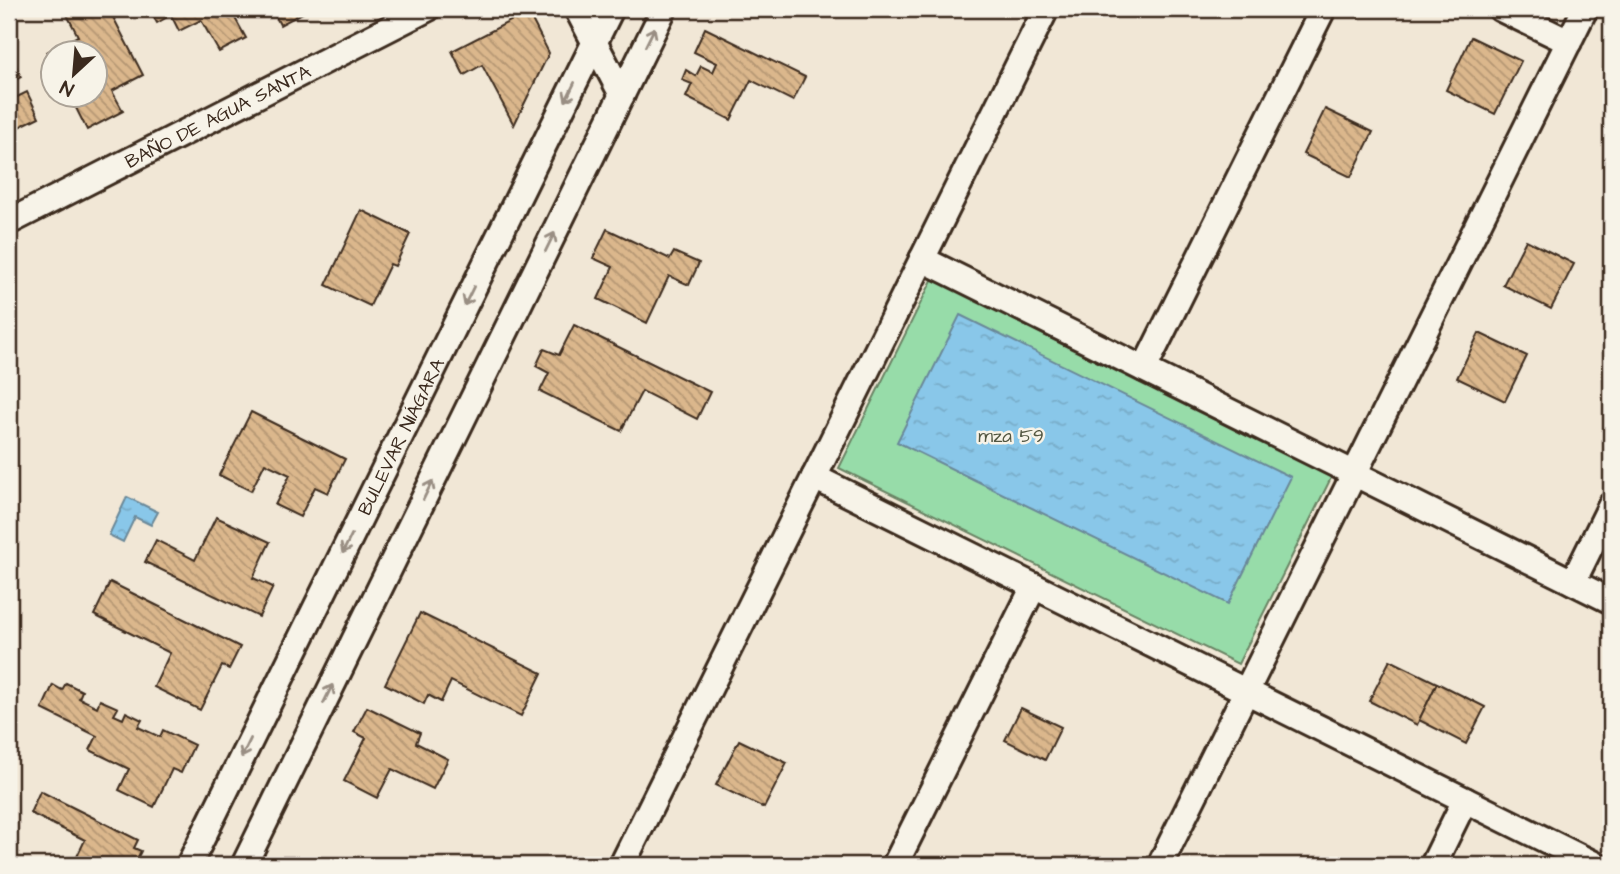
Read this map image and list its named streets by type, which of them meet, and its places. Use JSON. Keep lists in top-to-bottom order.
{
  "streets": {
    "street": ["BAÑO DE AGUA SANTA", "BULEVAR NIÁGARA"]
  },
  "parks": ["mza 59"],
  "north": "bottom left"
}
